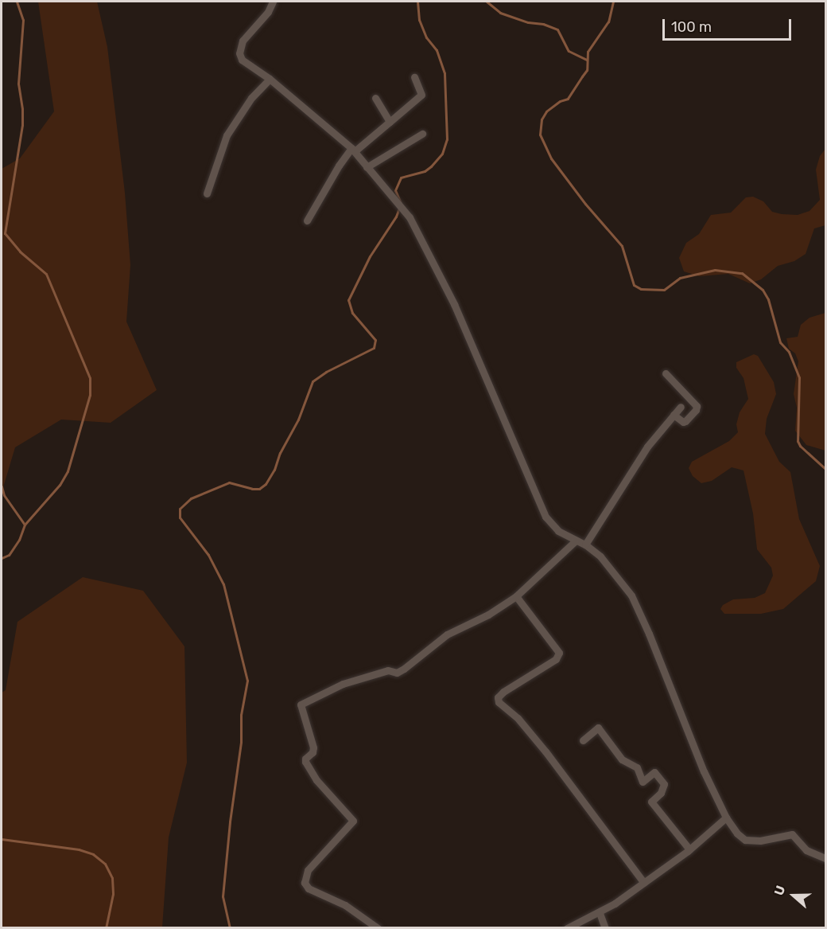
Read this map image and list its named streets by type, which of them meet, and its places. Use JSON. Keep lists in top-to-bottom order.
{
  "scale_bar": "100 m",
  "north": "left"
}
